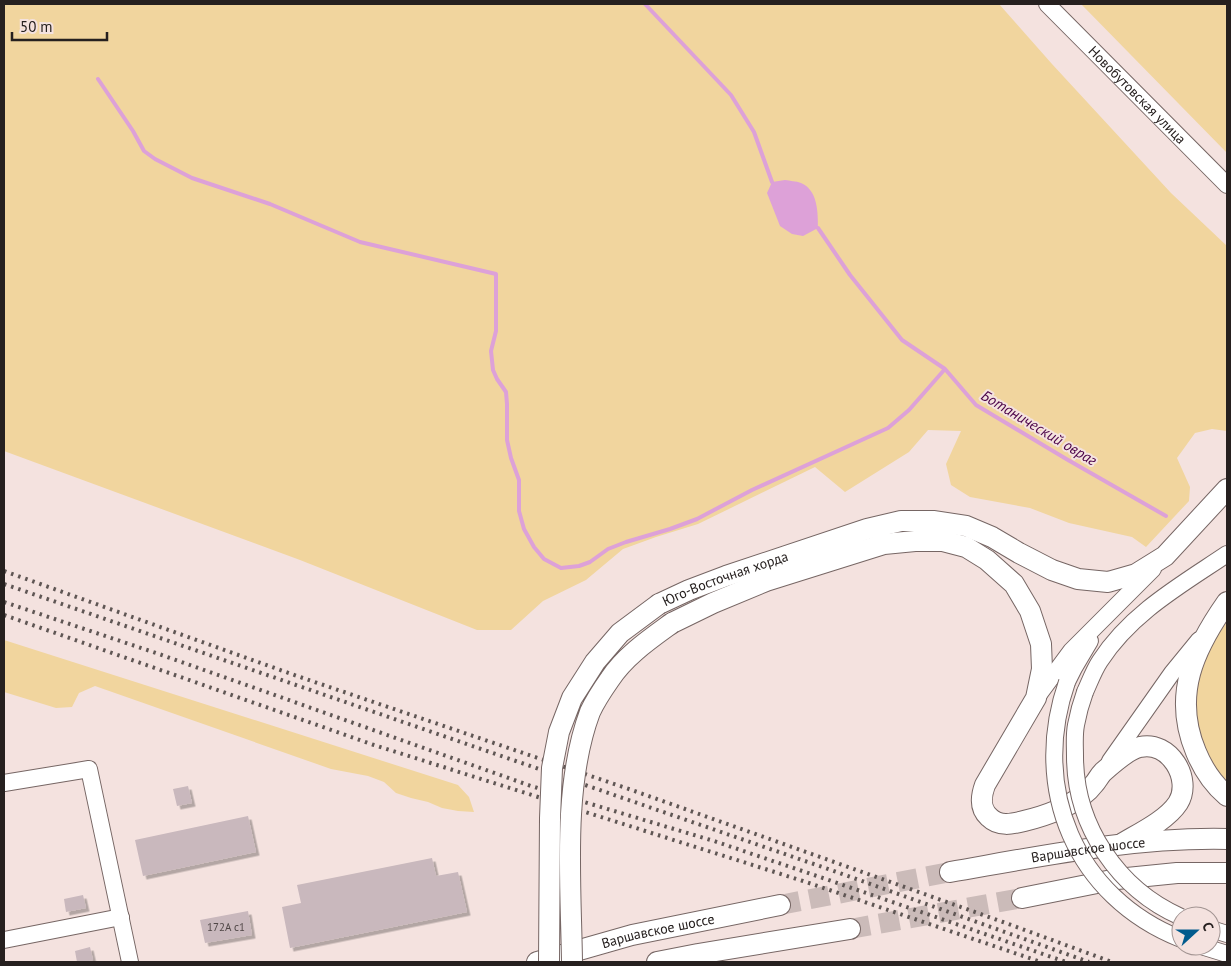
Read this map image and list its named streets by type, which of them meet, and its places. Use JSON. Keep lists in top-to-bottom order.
{
  "streets": {
    "main road": ["Юго-Восточная хорда", "Варшавское шоссе"],
    "street": ["Новобутовская улица"]
  },
  "water": ["Ботанический овраг"],
  "house_numbers": ["172А с1"],
  "scale_bar": "50 m",
  "north": "right"
}
